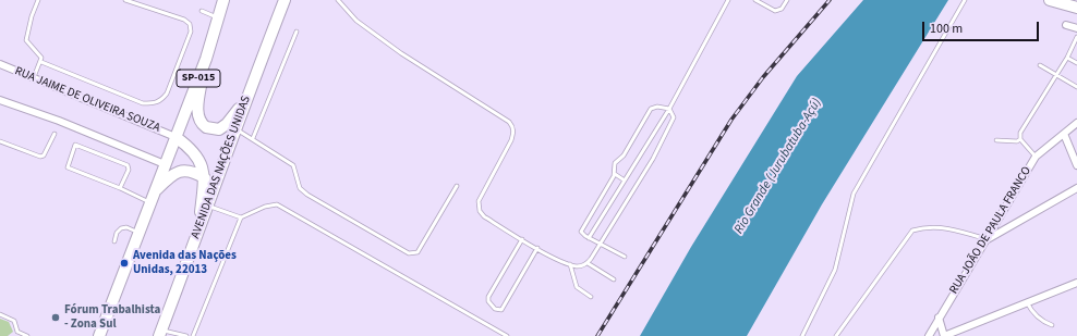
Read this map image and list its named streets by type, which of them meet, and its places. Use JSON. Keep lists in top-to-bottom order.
{
  "streets": {
    "main road": ["SP-015", "AVENIDA DAS NAÇÕES UNIDAS"],
    "street": ["RUA JAIME DE OLIVEIRA SOUZA", "RUA JOÃO DE PAULA FRANCO"]
  },
  "crossings": [
    ["SP-015", "RUA JAIME DE OLIVEIRA SOUZA"]
  ],
  "water": ["Rio Grande (Jurubatuba-Açú)"],
  "places": ["Avenida das Nações Unidas, 22013", "Fórum Trabalhista - Zona Sul"],
  "scale_bar": "100 m"
}
